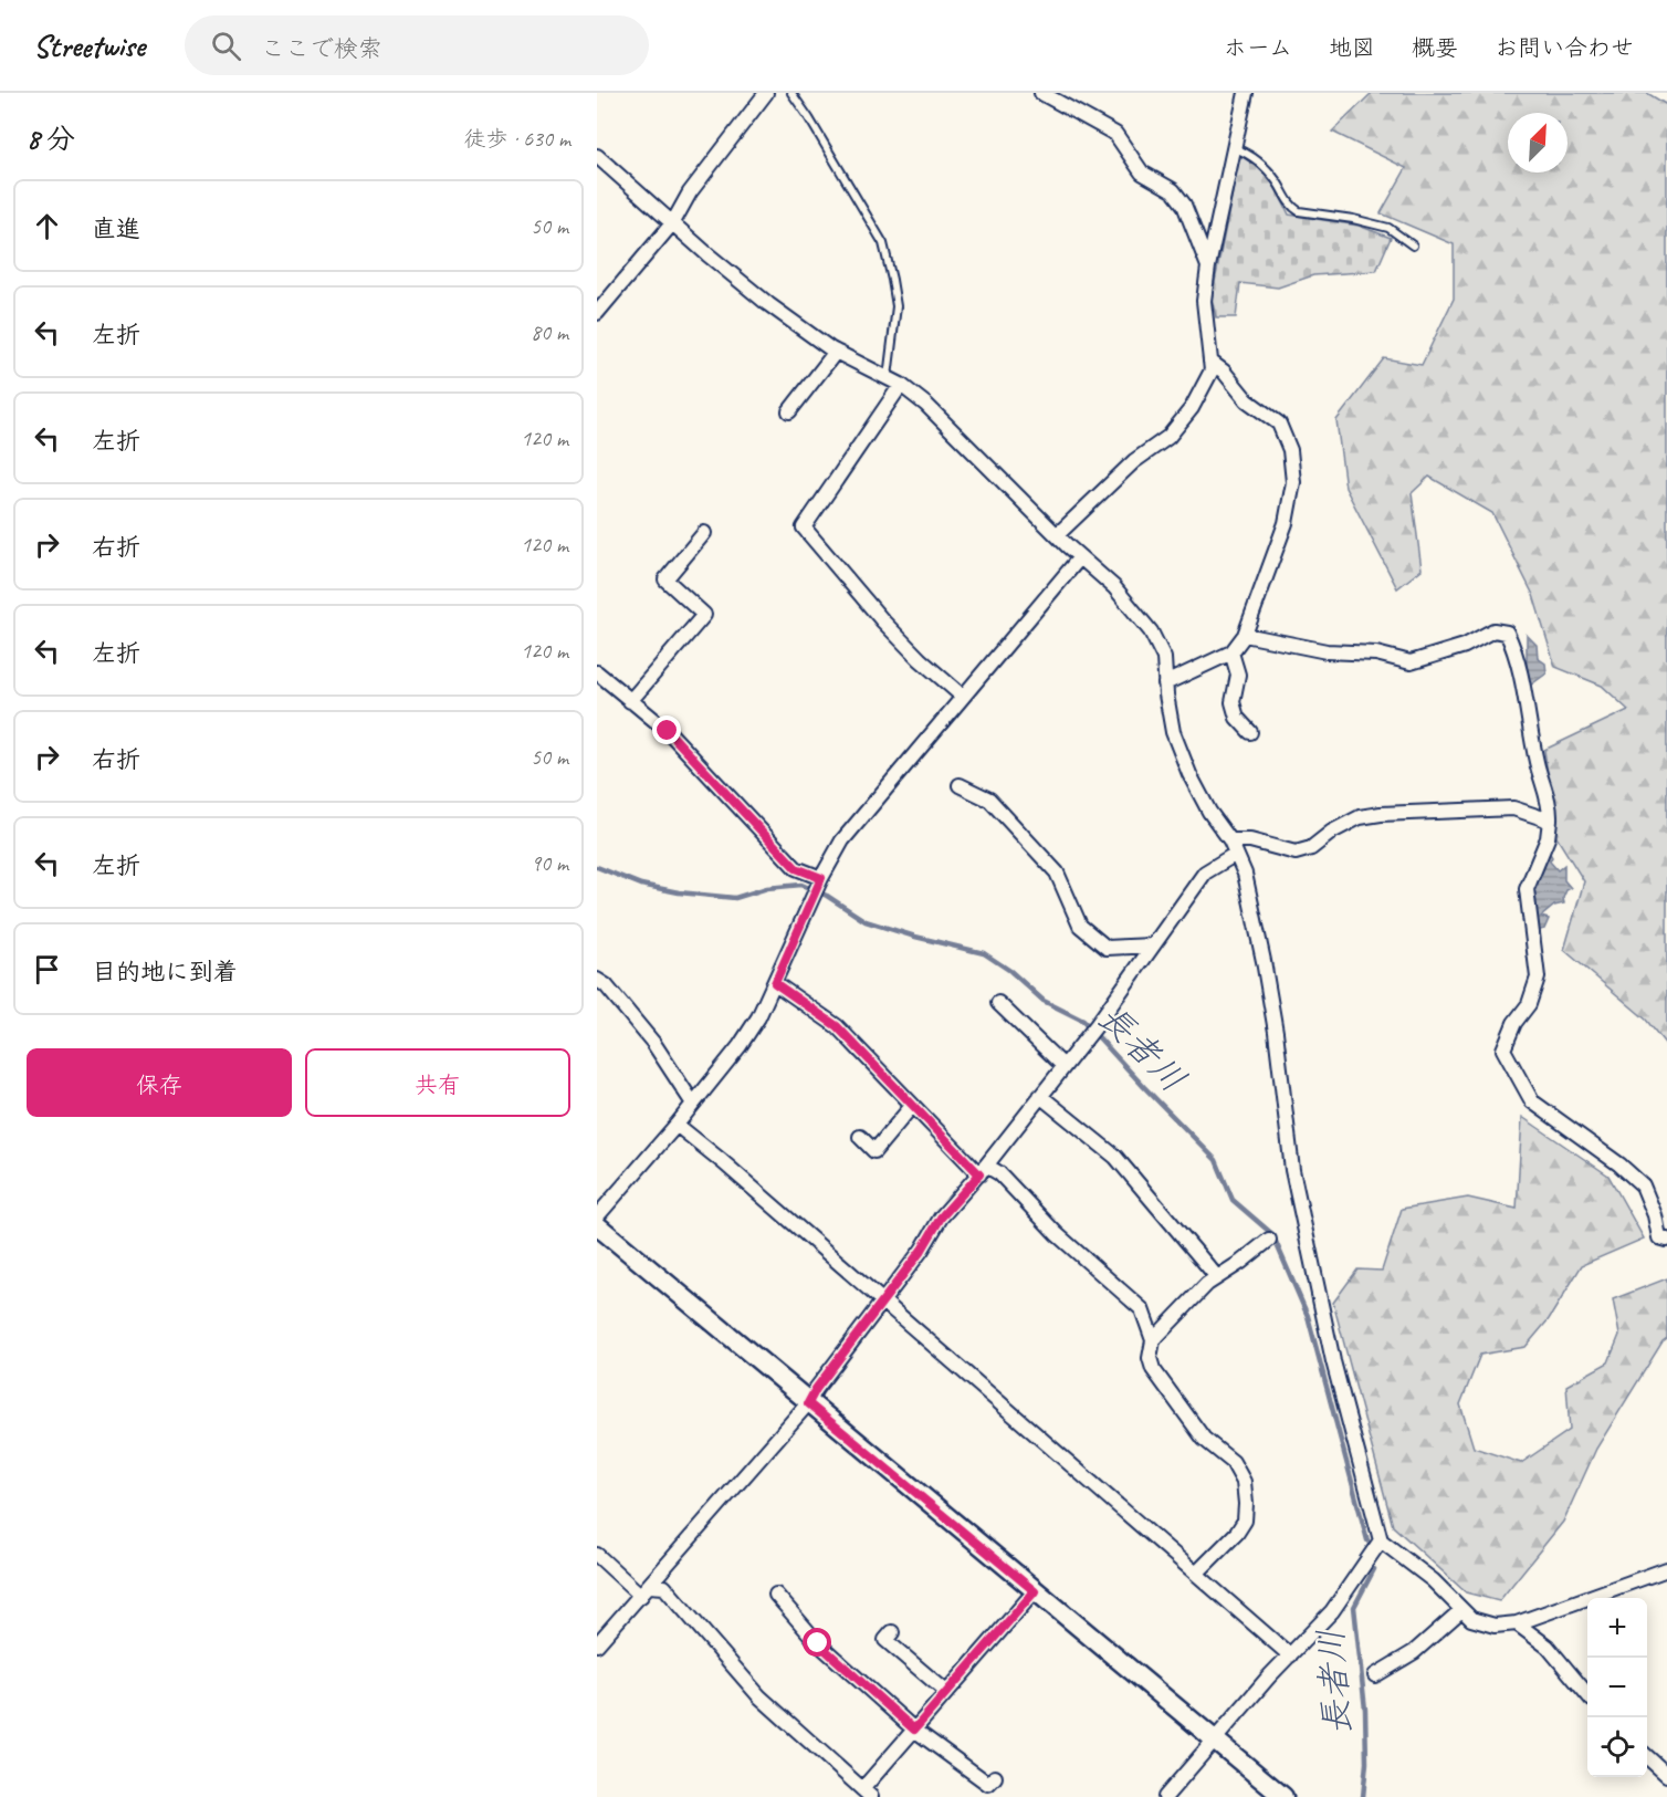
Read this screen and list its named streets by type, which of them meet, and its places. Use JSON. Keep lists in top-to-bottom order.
{
  "water": ["長者川"],
  "north": "top right",
  "page": {
    "header": "Streetwise",
    "search": "ここで検索",
    "nav": [
      "ホーム",
      "地図",
      "概要",
      "お問い合わせ"
    ],
    "heading": ["8 分", "徒歩 · 630 m"],
    "list": [
      ["直進", "50 m"],
      ["左折", "80 m"],
      ["左折", "120 m"],
      ["右折", "120 m"],
      ["左折", "120 m"],
      ["右折", "50 m"],
      ["左折", "90 m"],
      "目的地に到着"
    ],
    "buttons": ["保存", "共有"],
    "map_buttons": ["+", "−"]
  }
}
